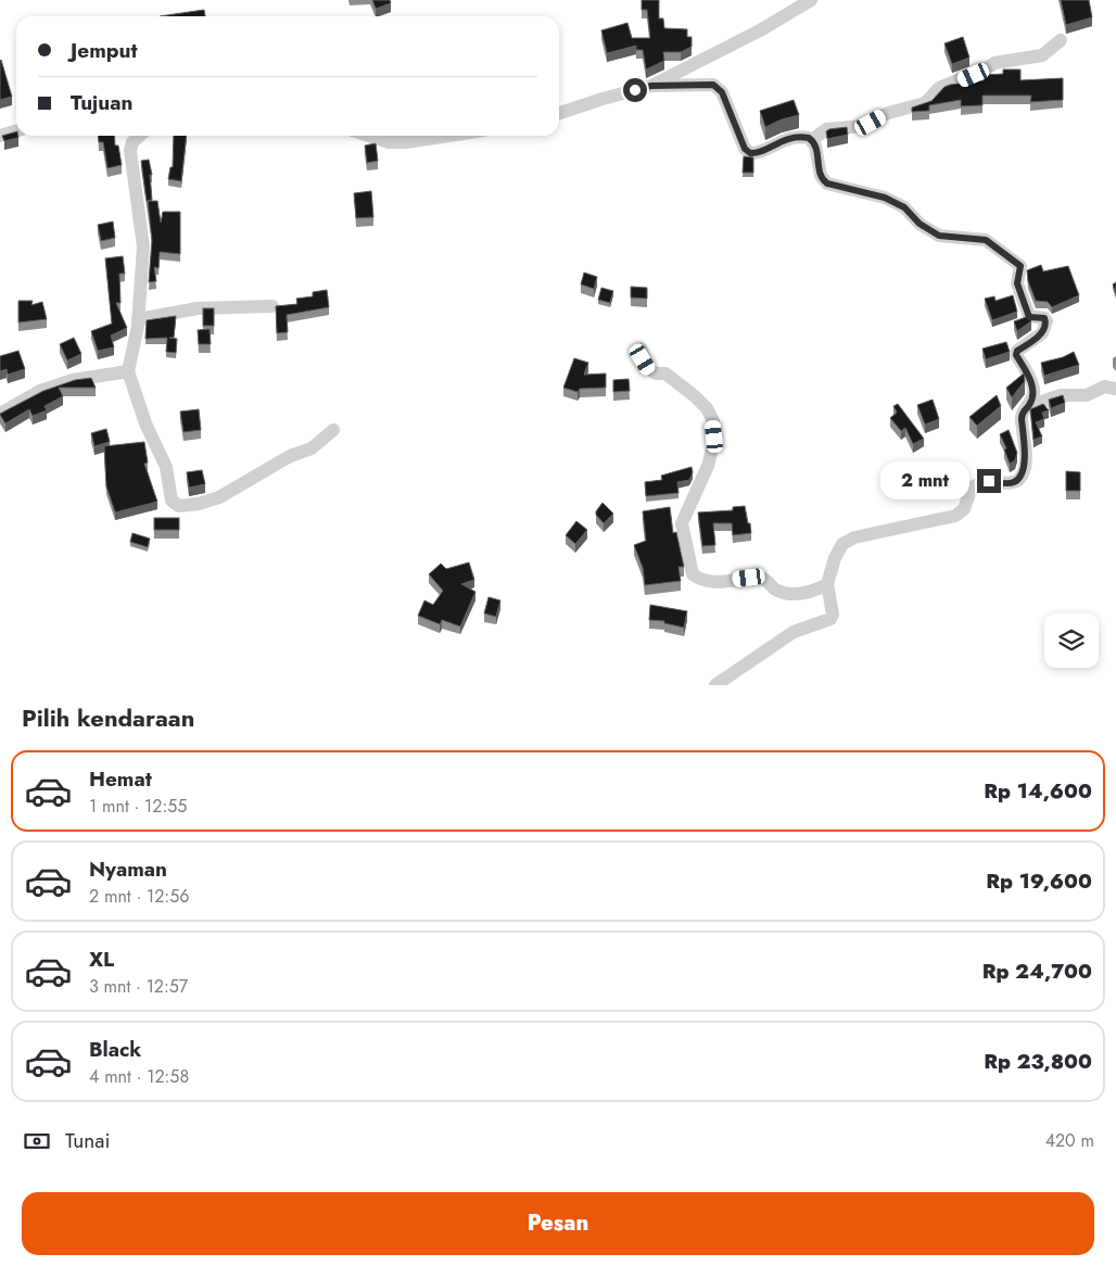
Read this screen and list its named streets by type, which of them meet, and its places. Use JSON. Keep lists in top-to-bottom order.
{
  "page": {
    "banner": ["Jemput", "Tujuan"],
    "bubble": "2 mnt",
    "heading": "Pilih kendaraan",
    "list": [
      {
        "name": "Hemat",
        "note": "1 mnt · 12:55",
        "value": "Rp 14,600"
      },
      {
        "name": "Nyaman",
        "note": "2 mnt · 12:56",
        "value": "Rp 19,600"
      },
      {
        "name": "XL",
        "note": "3 mnt · 12:57",
        "value": "Rp 24,700"
      },
      {
        "name": "Black",
        "note": "4 mnt · 12:58",
        "value": "Rp 23,800"
      }
    ],
    "pay": ["Tunai", "420 m"],
    "buttons": "Pesan"
  }
}
